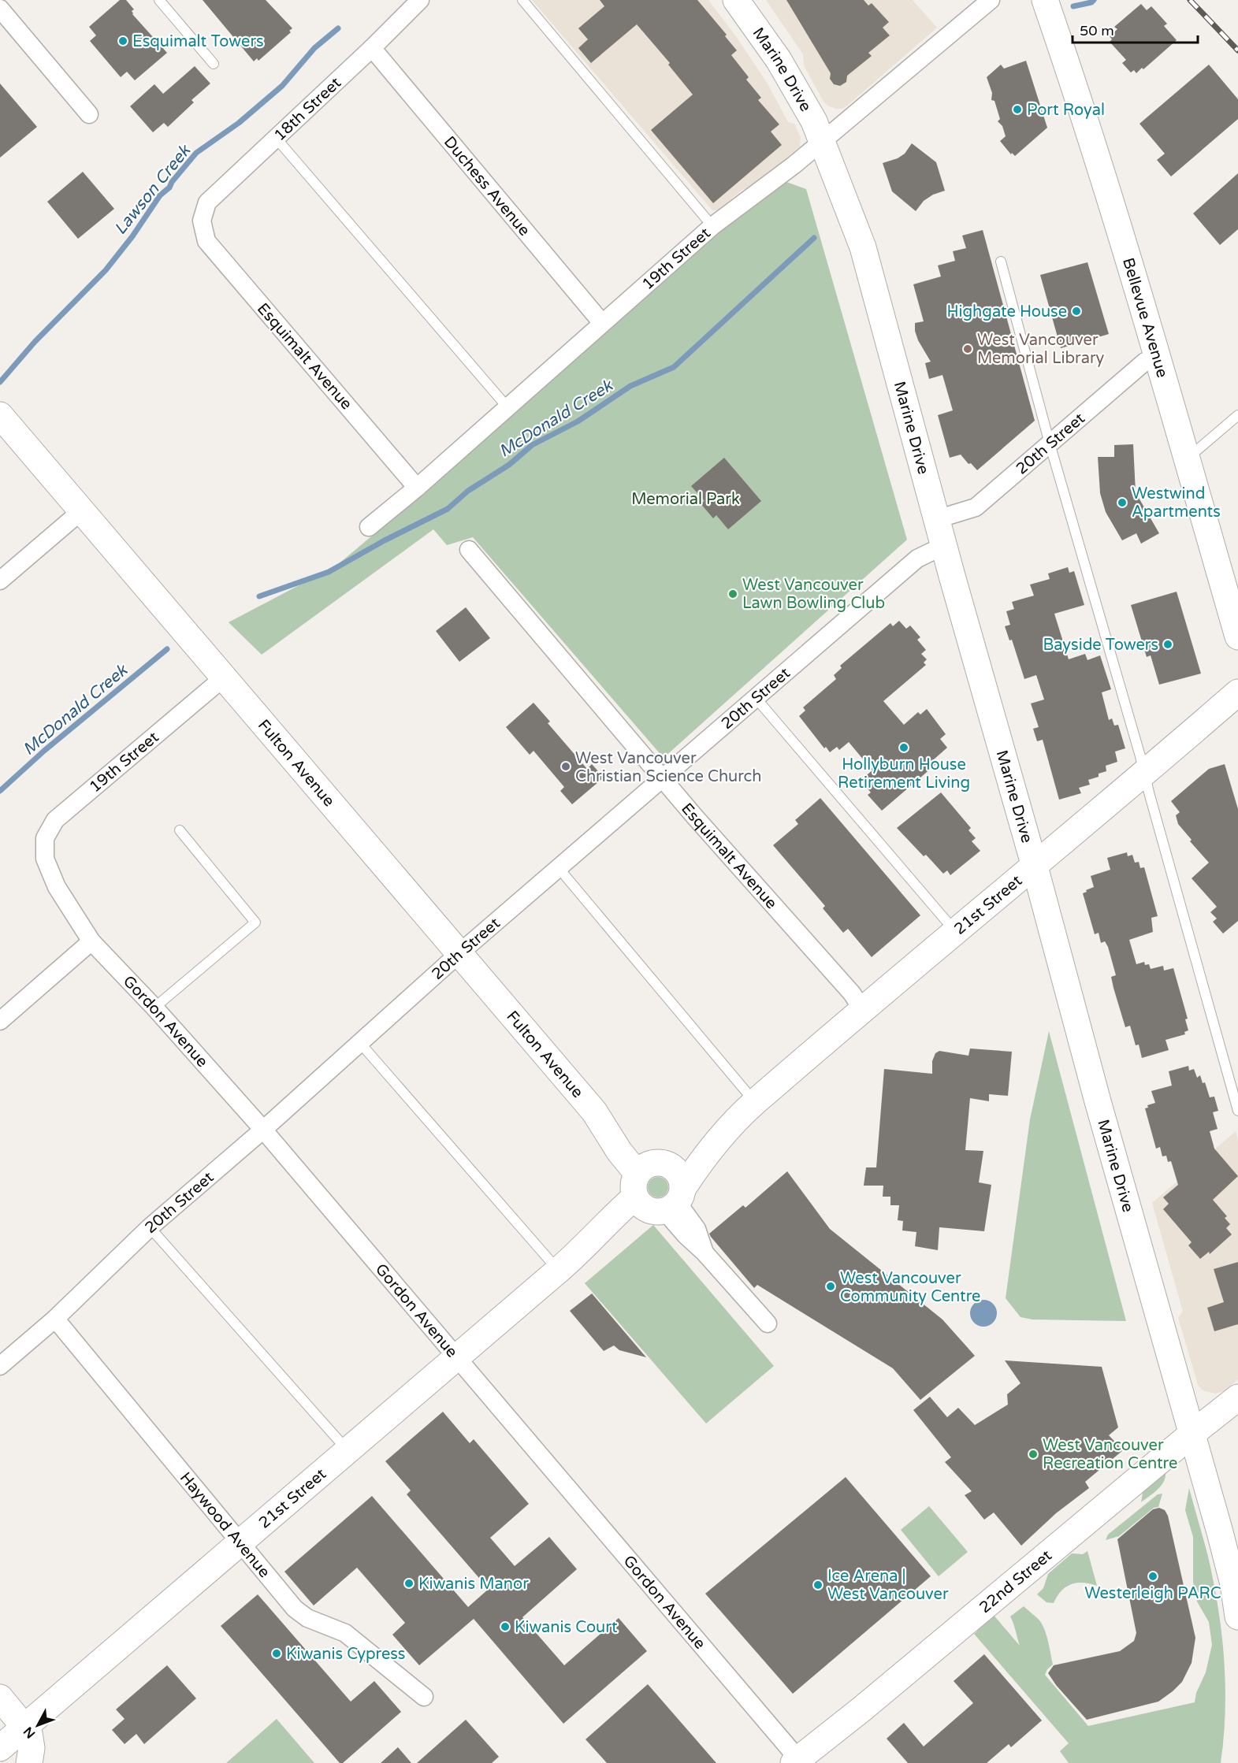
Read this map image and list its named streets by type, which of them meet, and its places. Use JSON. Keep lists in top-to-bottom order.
{
  "streets": {
    "main road": [
      "Marine Drive",
      "Bellevue Avenue",
      "Fulton Avenue",
      "21st Street",
      "22nd Street"
    ],
    "street": [
      "18th Street",
      "Duchess Avenue",
      "19th Street",
      "Esquimalt Avenue",
      "20th Street",
      "Gordon Avenue",
      "Haywood Avenue"
    ]
  },
  "crossings": [
    ["Marine Drive", "19th Street"],
    ["Marine Drive", "20th Street"],
    ["Marine Drive", "21st Street"],
    ["Marine Drive", "22nd Street"],
    ["18th Street", "Duchess Avenue"],
    ["18th Street", "Esquimalt Avenue"],
    ["Duchess Avenue", "19th Street"],
    ["19th Street", "Esquimalt Avenue"],
    ["19th Street", "Fulton Avenue"],
    ["19th Street", "Gordon Avenue"],
    ["Bellevue Avenue", "20th Street"],
    ["Esquimalt Avenue", "20th Street"],
    ["Esquimalt Avenue", "21st Street"],
    ["20th Street", "Fulton Avenue"],
    ["20th Street", "Gordon Avenue"],
    ["20th Street", "Haywood Avenue"],
    ["Fulton Avenue", "21st Street"],
    ["21st Street", "Gordon Avenue"],
    ["21st Street", "Haywood Avenue"],
    ["Gordon Avenue", "22nd Street"]
  ],
  "water": ["Lawson Creek", "McDonald Creek"],
  "parks": ["Memorial Park"],
  "places": [
    "Esquimalt Towers",
    "Port Royal",
    "Highgate House",
    "West Vancouver Memorial Library",
    "Westwind Apartments",
    "West Vancouver Lawn Bowling Club",
    "Bayside Towers",
    "Hollyburn House Retirement Living",
    "West Vancouver Christian Science Church",
    "West Vancouver Community Centre",
    "West Vancouver Recreation Centre",
    "Westerleigh PARC",
    "Kiwanis Manor",
    "Ice Arena | West Vancouver",
    "Kiwanis Court",
    "Kiwanis Cypress"
  ],
  "scale_bar": "50 m",
  "north": "bottom left"
}
